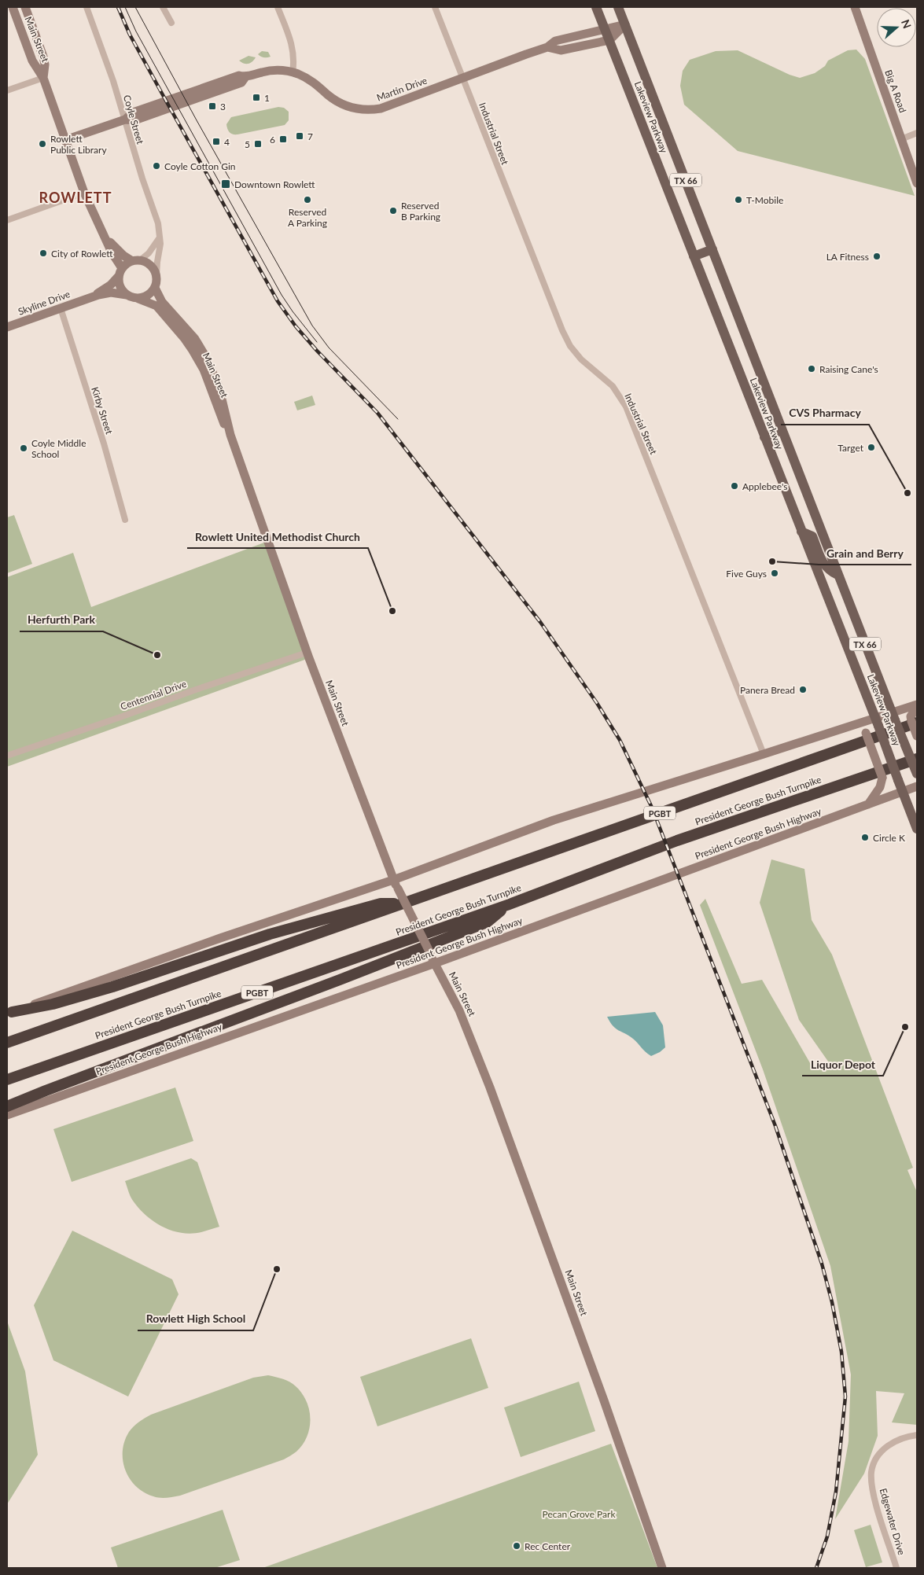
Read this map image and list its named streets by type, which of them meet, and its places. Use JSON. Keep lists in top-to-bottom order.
{
  "streets": {
    "highway": ["President George Bush Turnpike", "PGBT"],
    "main road": ["Lakeview Parkway", "TX 66"],
    "street": [
      "Main Street",
      "Martin Drive",
      "Big A Road",
      "Coyle Street",
      "Industrial Street",
      "Skyline Drive",
      "Kirby Street",
      "Centennial Drive",
      "President George Bush Highway",
      "Edgewater Drive"
    ]
  },
  "crossings": [
    ["Main Street", "Martin Drive"],
    ["Main Street", "Coyle Street"],
    ["Main Street", "Skyline Drive"],
    ["Main Street", "Centennial Drive"],
    ["Main Street", "President George Bush Highway"],
    ["Martin Drive", "Lakeview Parkway"],
    ["Martin Drive", "Coyle Street"],
    ["Martin Drive", "Industrial Street"],
    ["Lakeview Parkway", "President George Bush Highway"],
    ["Coyle Street", "Skyline Drive"],
    ["Skyline Drive", "Kirby Street"]
  ],
  "districts": ["ROWLETT"],
  "parks": ["Pecan Grove Park"],
  "places": {
    "transit": [
      "1",
      "3",
      "7",
      "6",
      "4",
      "5",
      "Downtown Rowlett"
    ],
    "other": [
      "Rowlett Public Library",
      "Coyle Cotton Gin",
      "Reserved A Parking",
      "T-Mobile",
      "Reserved B Parking",
      "City of Rowlett",
      "LA Fitness",
      "Raising Cane's",
      "Target",
      "Coyle Middle School",
      "Applebee's",
      "CVS Pharmacy",
      "Grain and Berry",
      "Five Guys",
      "Rowlett United Methodist Church",
      "Herfurth Park",
      "Panera Bread",
      "Circle K",
      "Liquor Depot",
      "Rowlett High School",
      "Rec Center"
    ]
  },
  "north": "right"
}
